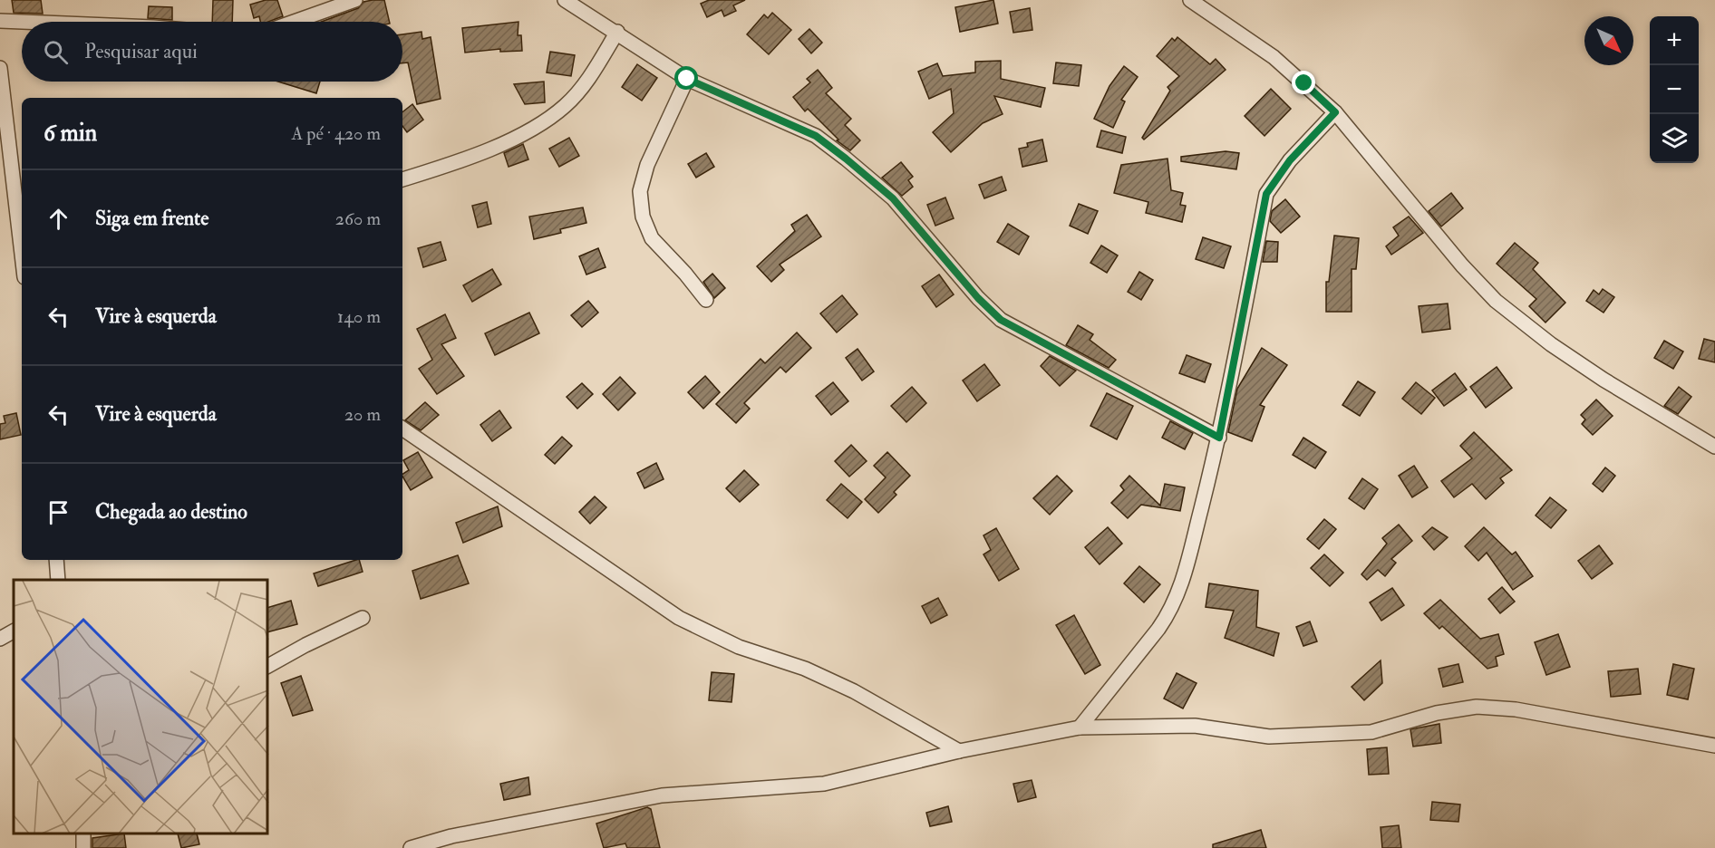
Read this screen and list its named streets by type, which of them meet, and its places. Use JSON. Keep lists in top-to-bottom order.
{
  "north": "bottom right",
  "page": {
    "map_buttons": ["+", "−"],
    "search": "Pesquisar aqui",
    "heading": ["6 min", "A pé · 420 m"],
    "list": [
      ["Siga em frente", "260 m"],
      ["Vire à esquerda", "140 m"],
      ["Vire à esquerda", "20 m"],
      "Chegada ao destino"
    ]
  }
}
